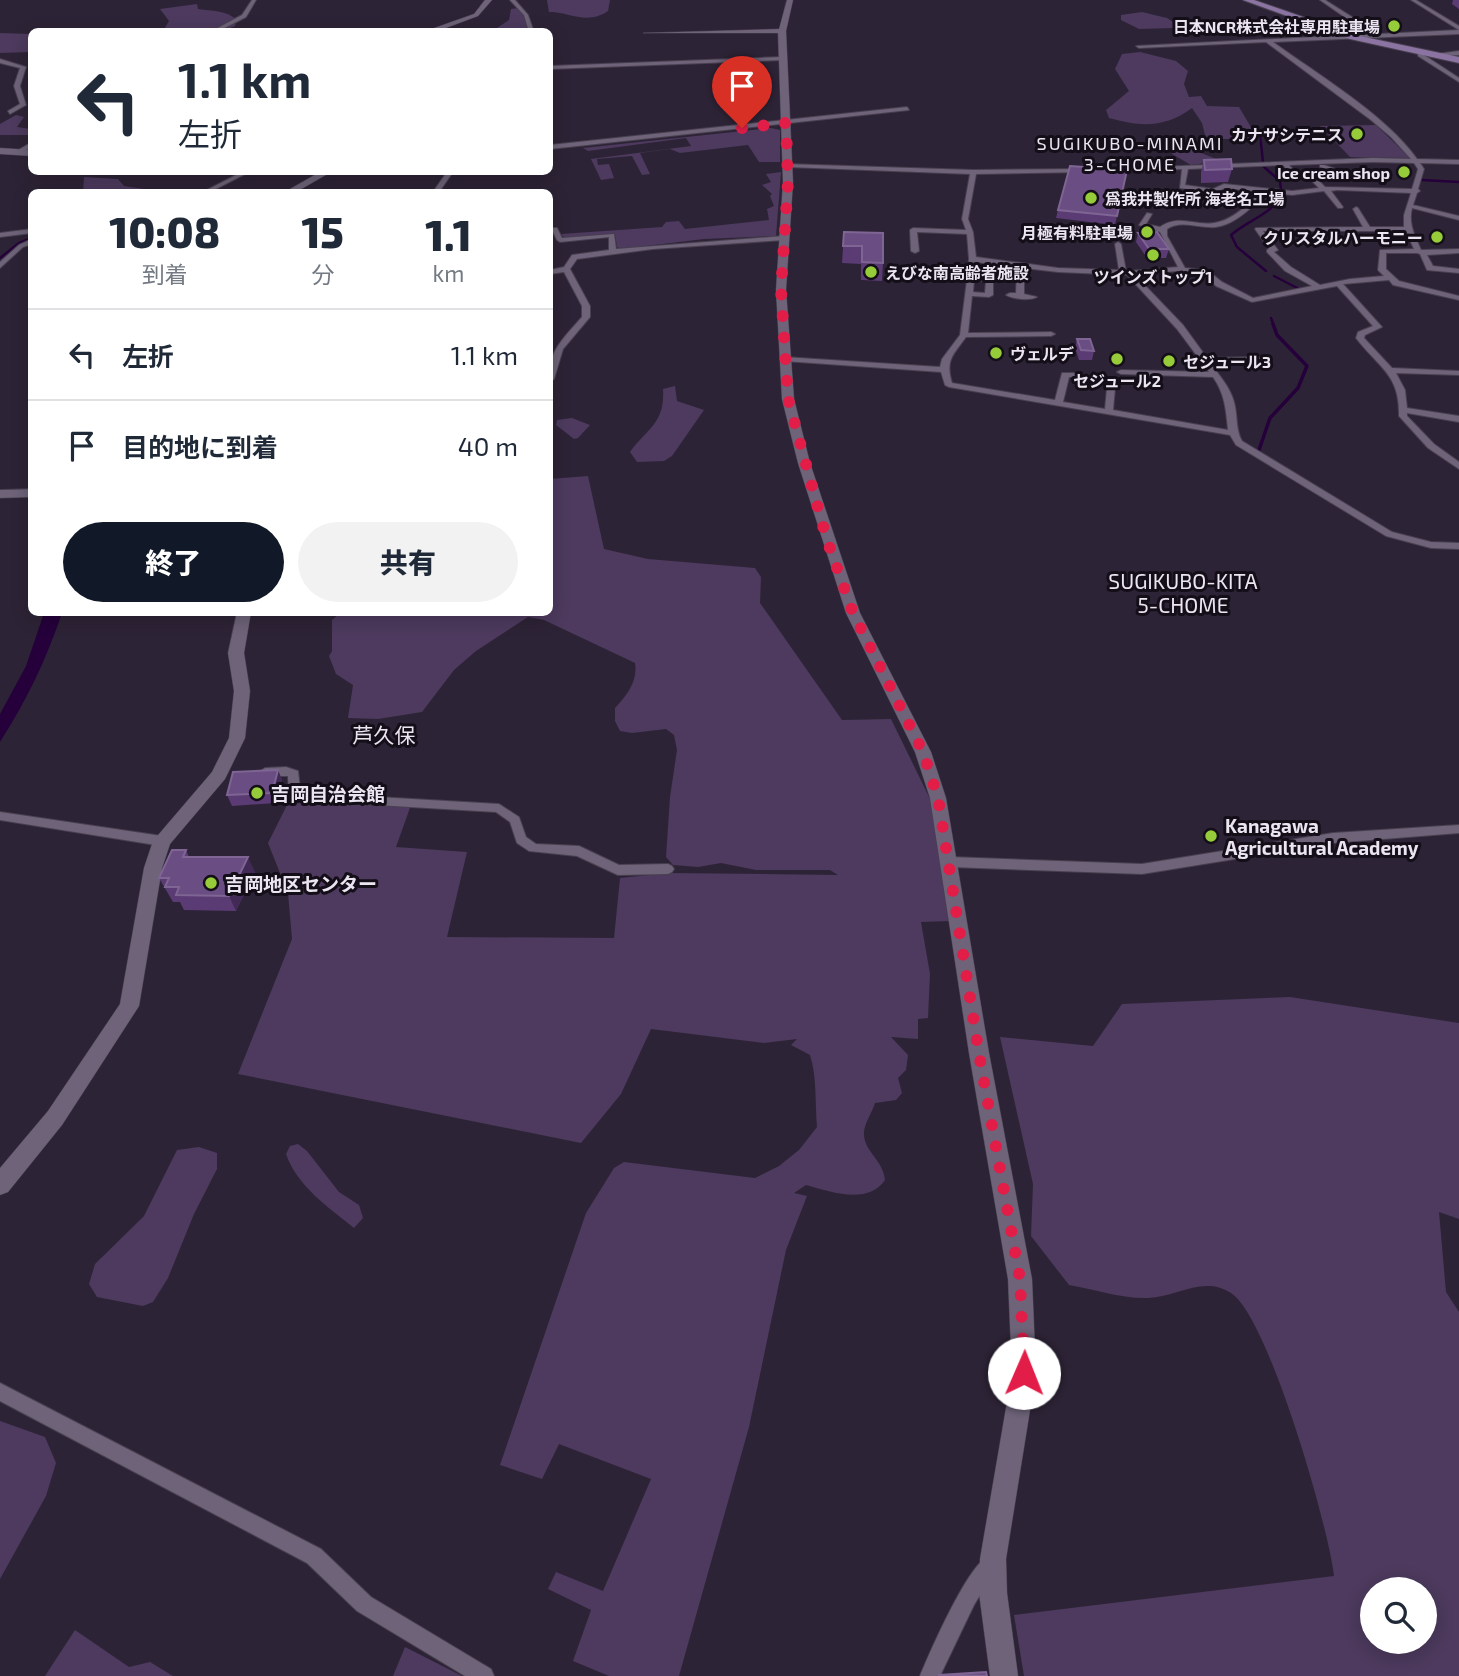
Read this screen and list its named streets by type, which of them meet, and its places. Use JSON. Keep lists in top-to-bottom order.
{
  "districts": ["SUGIKUBO-MINAMI 3-CHOME", "SUGIKUBO-KITA 5-CHOME", "芦久保"],
  "places": [
    "日本NCR株式会社専用駐車場",
    "カナサシテニス",
    "Ice cream shop",
    "爲我井製作所 海老名工場",
    "月極有料駐車場",
    "クリスタルハーモニー",
    "ツインズトップ1",
    "えびな南高齢者施設",
    "ヴェルデ",
    "セジュール2",
    "セジュール3",
    "吉岡自治会館",
    "Kanagawa Agricultural Academy",
    "吉岡地区センター"
  ],
  "page": {
    "turn": ["1.1 km", "左折"],
    "eta": [
      "10:08",
      "到着",
      "15",
      "分",
      "1.1",
      "km"
    ],
    "list": [
      {
        "name": "左折",
        "value": "1.1 km"
      },
      {
        "name": "目的地に到着",
        "value": "40 m"
      }
    ],
    "buttons": ["終了", "共有"]
  }
}
